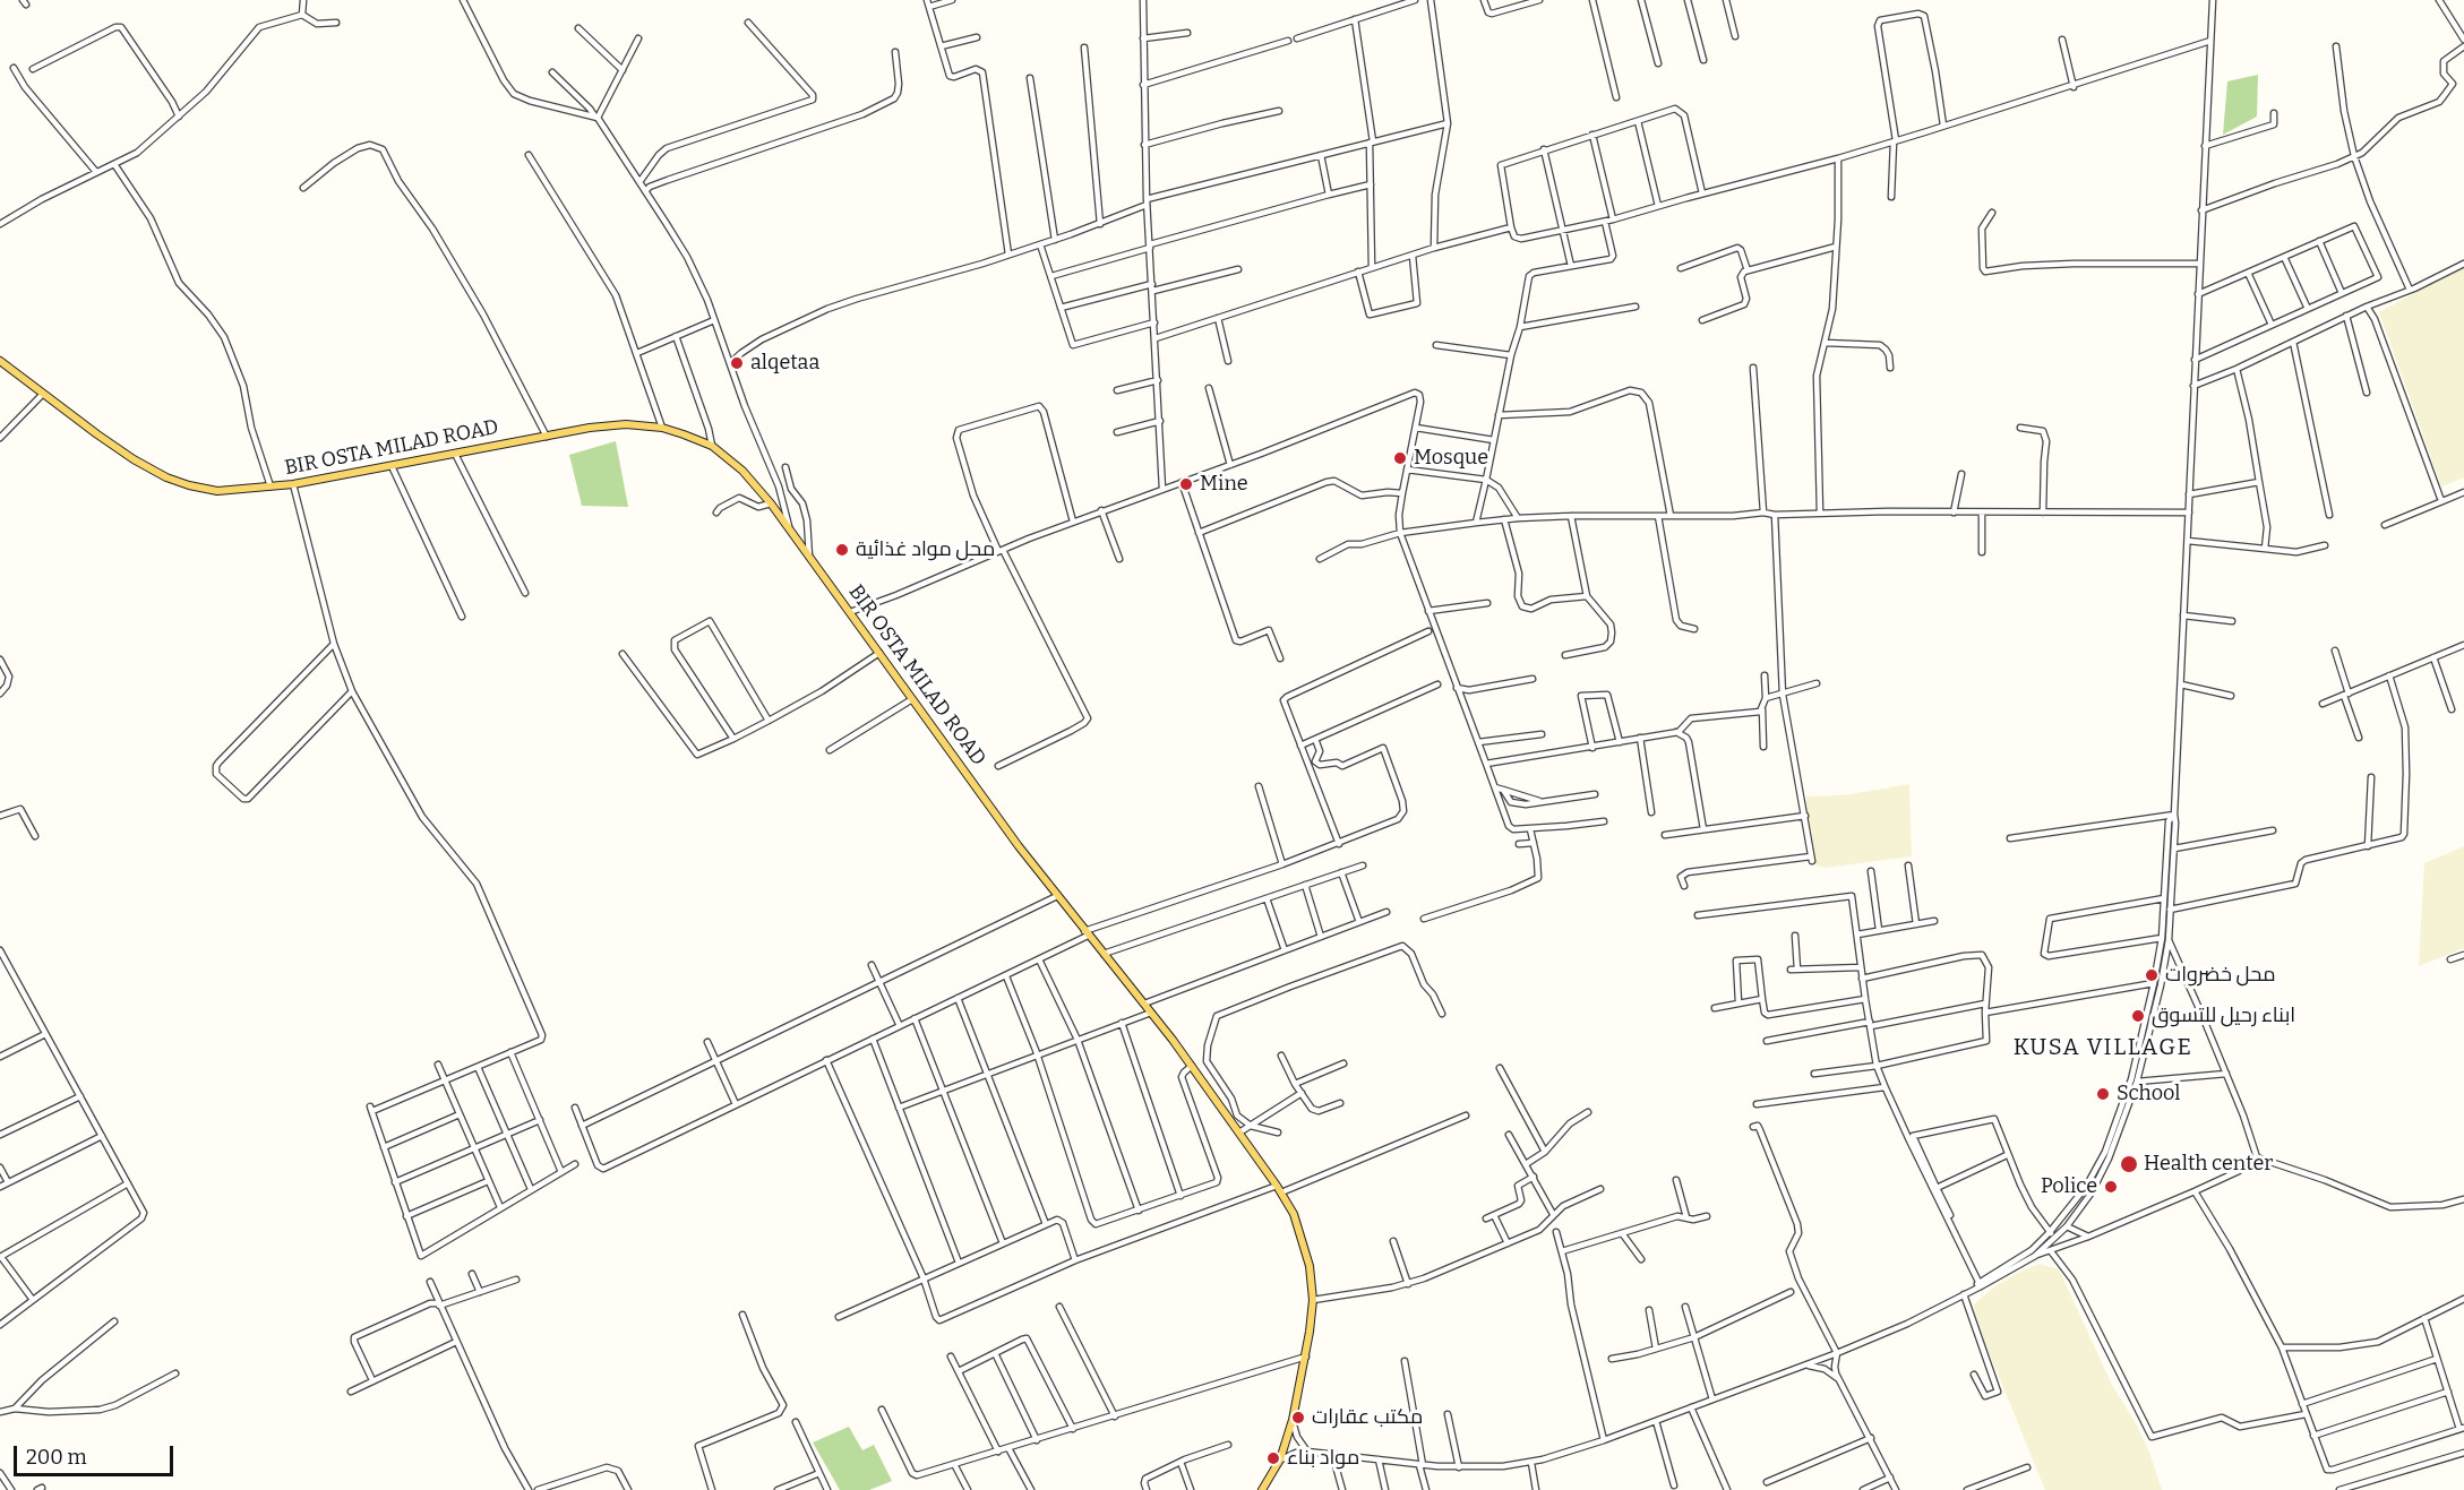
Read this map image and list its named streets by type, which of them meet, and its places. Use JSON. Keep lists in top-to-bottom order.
{
  "streets": {
    "main road": ["BIR OSTA MILAD ROAD"]
  },
  "districts": ["KUSA VILLAGE"],
  "places": [
    "alqetaa",
    "Mosque",
    "Mine",
    "محل مواد غذائية",
    "محل خضروات",
    "ابناء رحيل للتسوق",
    "School",
    "Health center",
    "Police",
    "مكتب عقارات",
    "مواد بناء"
  ],
  "scale_bar": "200 m"
}
